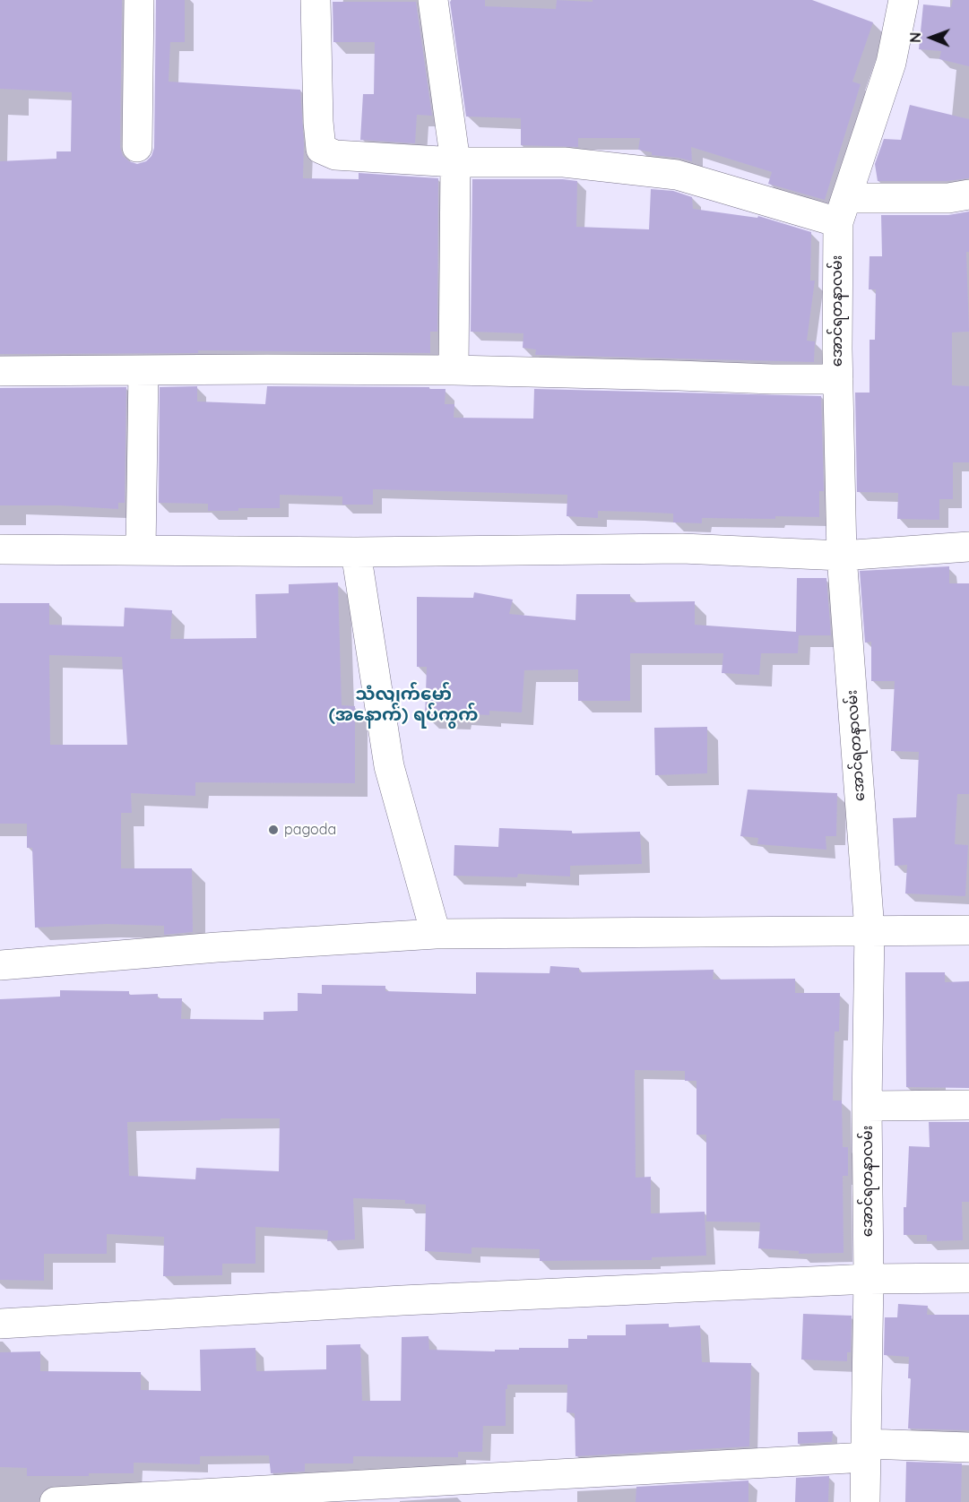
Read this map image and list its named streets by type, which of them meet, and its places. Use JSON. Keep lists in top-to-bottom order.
{
  "streets": {
    "street": ["အောင်ရတနာလမ်း"]
  },
  "districts": ["သံလျက်မော် (အနောက်) ရပ်ကွက်"],
  "places": ["pagoda"],
  "north": "left"
}
